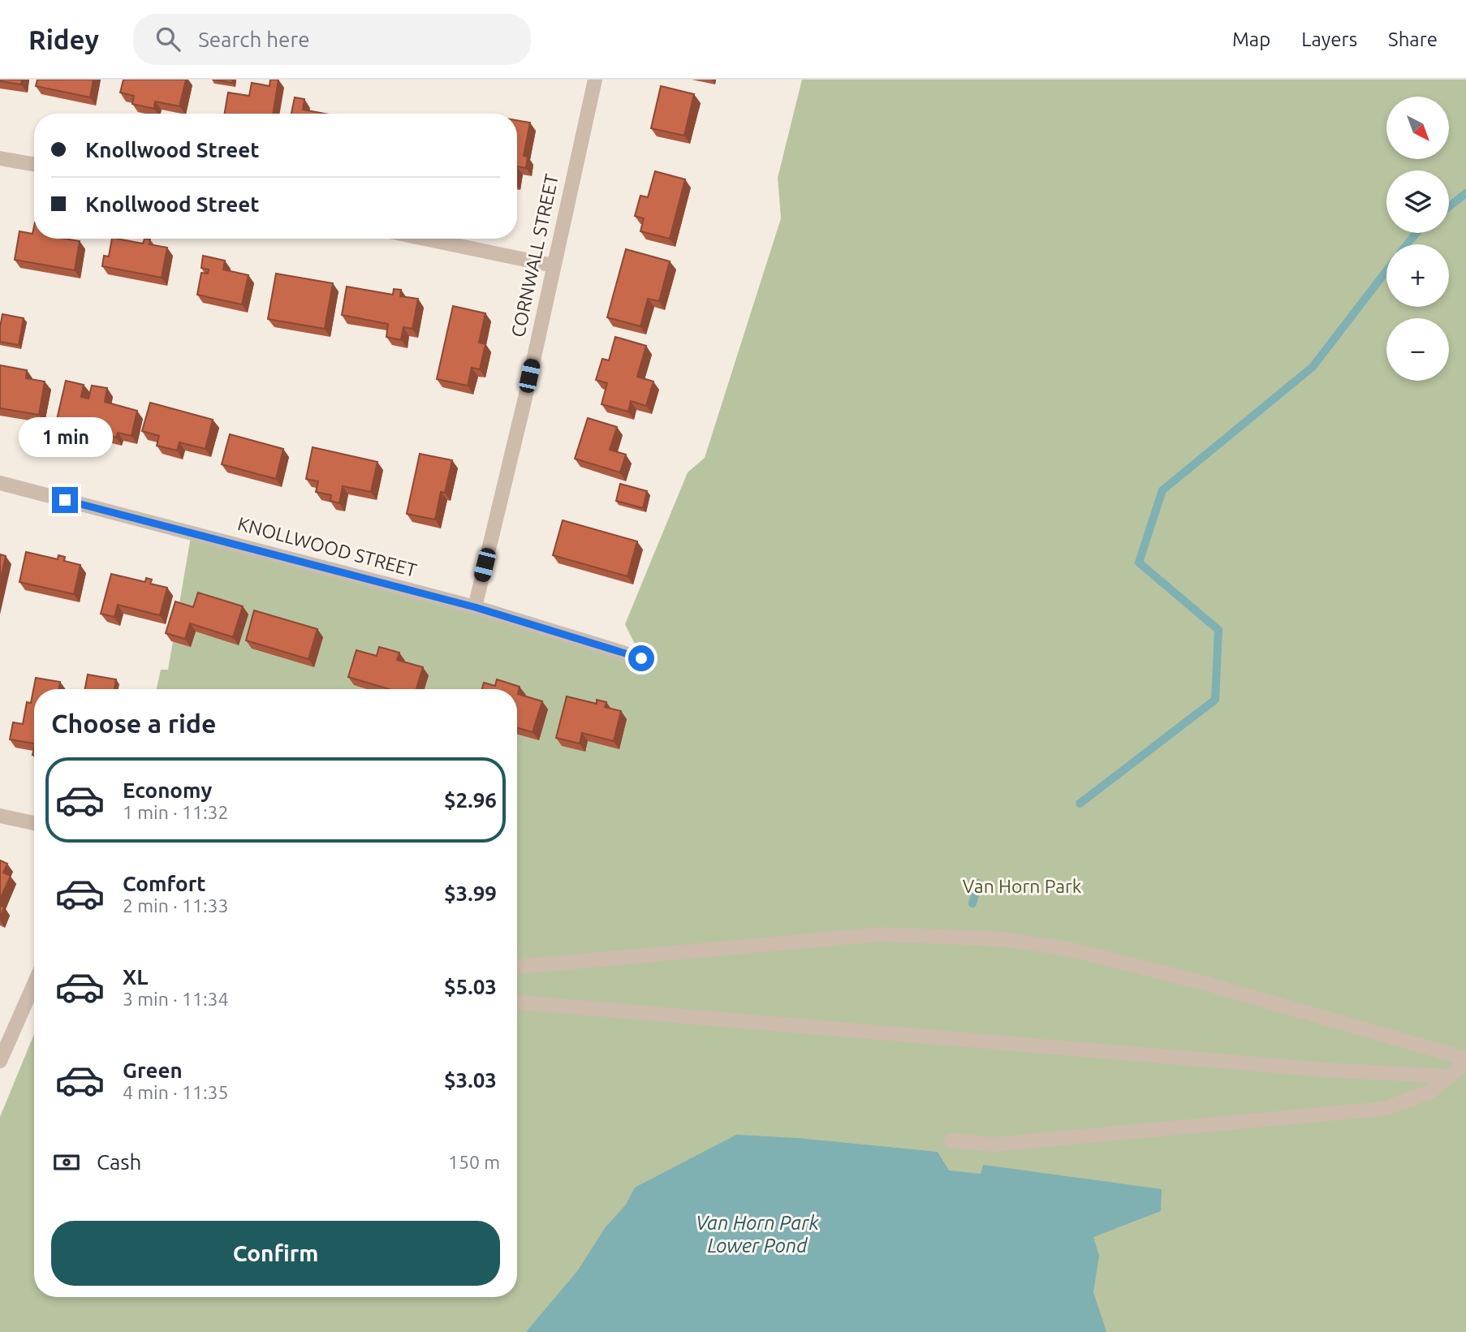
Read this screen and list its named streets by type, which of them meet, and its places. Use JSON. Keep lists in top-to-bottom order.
{
  "streets": {
    "street": ["CORNWALL STREET", "KNOLLWOOD STREET"]
  },
  "crossings": [
    ["CORNWALL STREET", "KNOLLWOOD STREET"]
  ],
  "water": ["Van Horn Park Lower Pond"],
  "parks": ["Van Horn Park"],
  "north": "bottom right",
  "page": {
    "header": "Ridey",
    "search": "Search here",
    "nav": ["Map", "Layers", "Share"],
    "map_buttons": ["+", "−"],
    "banner": ["Knollwood Street", "Knollwood Street"],
    "bubble": "1 min",
    "heading": "Choose a ride",
    "list": [
      {
        "name": "Economy",
        "note": "1 min · 11:32",
        "value": "$2.96"
      },
      {
        "name": "Comfort",
        "note": "2 min · 11:33",
        "value": "$3.99"
      },
      {
        "name": "XL",
        "note": "3 min · 11:34",
        "value": "$5.03"
      },
      {
        "name": "Green",
        "note": "4 min · 11:35",
        "value": "$3.03"
      }
    ],
    "pay": ["Cash", "150 m"],
    "buttons": "Confirm"
  }
}
